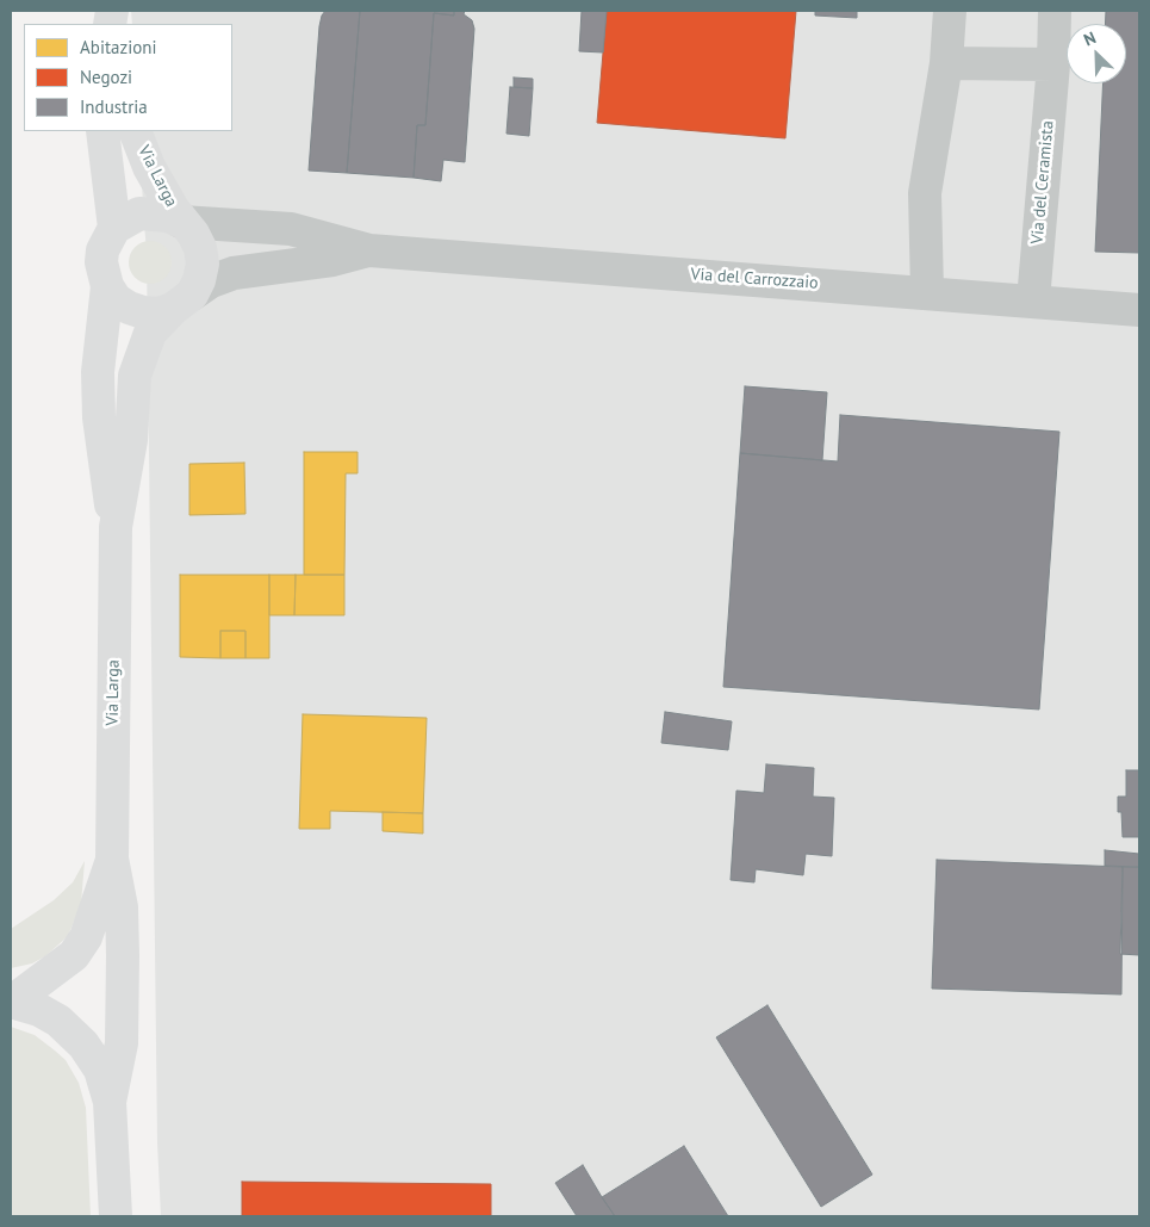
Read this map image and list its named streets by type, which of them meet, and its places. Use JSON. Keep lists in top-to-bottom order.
{
  "streets": {
    "main road": ["Via Larga"],
    "street": ["Via del Ceramista", "Via del Carrozzaio"]
  },
  "crossings": [
    ["Via Larga", "Via del Carrozzaio"],
    ["Via del Ceramista", "Via del Carrozzaio"]
  ],
  "legend": ["Abitazioni", "Negozi", "Industria"],
  "north": "top left"
}
